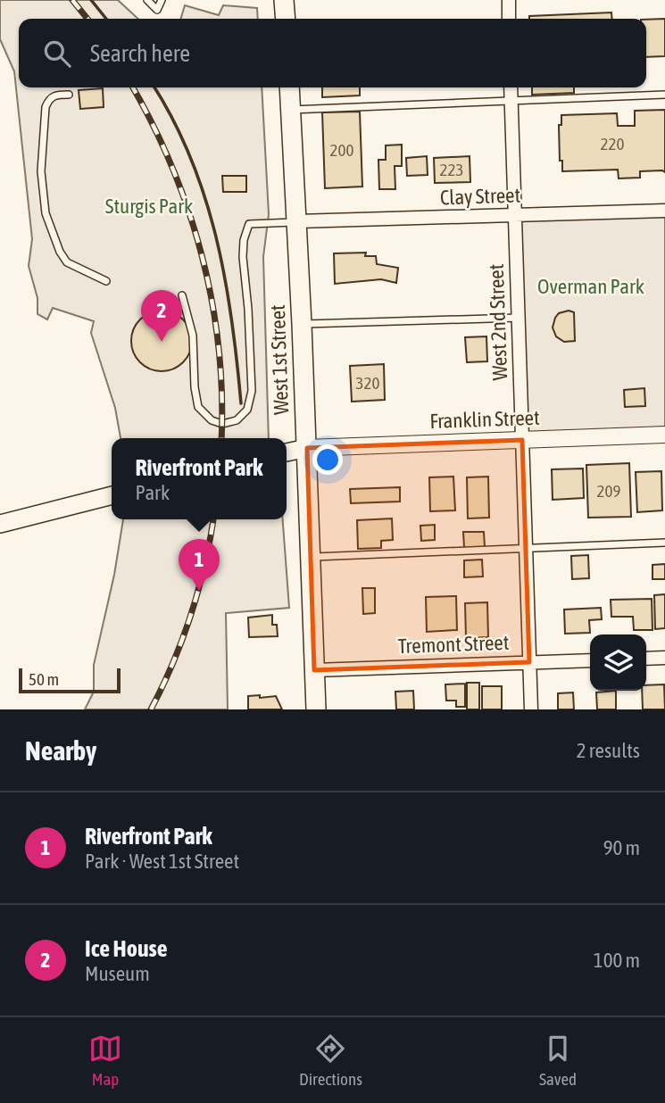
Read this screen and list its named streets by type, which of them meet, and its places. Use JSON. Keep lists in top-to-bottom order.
{
  "streets": {
    "main road": ["West 1st Street"],
    "street": [
      "Clay Street",
      "West 2nd Street",
      "Franklin Street",
      "Tremont Street"
    ]
  },
  "crossings": [
    ["Clay Street", "West 2nd Street"],
    ["Clay Street", "West 1st Street"],
    ["West 2nd Street", "Franklin Street"],
    ["West 2nd Street", "Tremont Street"],
    ["West 1st Street", "Franklin Street"],
    ["West 1st Street", "Tremont Street"]
  ],
  "parks": ["Sturgis Park", "Overman Park"],
  "house_numbers": [
    "220",
    "200",
    "223",
    "320",
    "209"
  ],
  "scale_bar": "50 m",
  "page": {
    "search": "Search here",
    "pins": ["2", "1"],
    "popup": ["Riverfront Park", "Park"],
    "scale": "50 m",
    "heading": ["Nearby", "2 results"],
    "list": [
      {
        "mark": "1",
        "name": "Riverfront Park",
        "note": "Park · West 1st Street",
        "value": "90 m"
      },
      {
        "mark": "2",
        "name": "Ice House",
        "note": "Museum",
        "value": "100 m"
      }
    ],
    "nav": ["Map", "Directions", "Saved"]
  }
}
